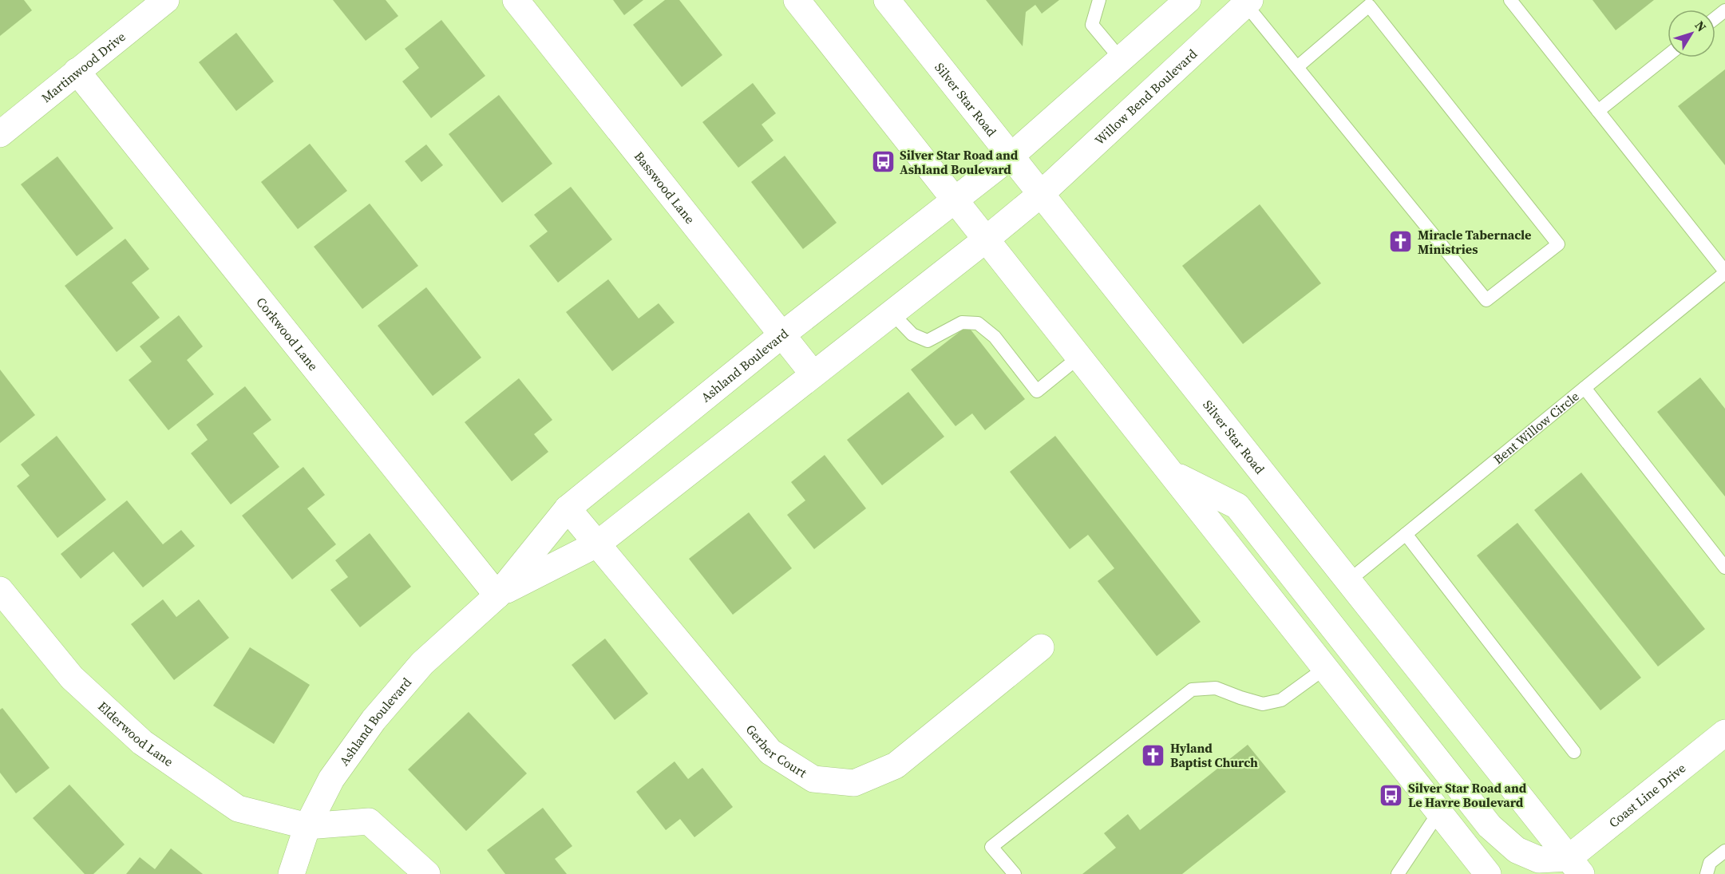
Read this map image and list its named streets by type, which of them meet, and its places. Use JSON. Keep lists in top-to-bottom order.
{
  "streets": {
    "street": [
      "Martinwood Drive",
      "Willow Bend Boulevard",
      "Silver Star Road",
      "Basswood Lane",
      "Corkwood Lane",
      "Ashland Boulevard",
      "Elderwood Lane",
      "Gerber Court",
      "Coast Line Drive"
    ],
    "lane": ["Bent Willow Circle"]
  },
  "crossings": [
    ["Martinwood Drive", "Corkwood Lane"],
    ["Willow Bend Boulevard", "Silver Star Road"],
    ["Willow Bend Boulevard", "Ashland Boulevard"],
    ["Silver Star Road", "Ashland Boulevard"],
    ["Silver Star Road", "Bent Willow Circle"],
    ["Silver Star Road", "Coast Line Drive"],
    ["Basswood Lane", "Ashland Boulevard"],
    ["Corkwood Lane", "Ashland Boulevard"],
    ["Ashland Boulevard", "Elderwood Lane"],
    ["Ashland Boulevard", "Gerber Court"]
  ],
  "places": {
    "bus stop": ["Silver Star Road and Ashland Boulevard", "Silver Star Road and Le Havre Boulevard"],
    "church": ["Miracle Tabernacle Ministries", "Hyland Baptist Church"]
  },
  "north": "top right"
}
